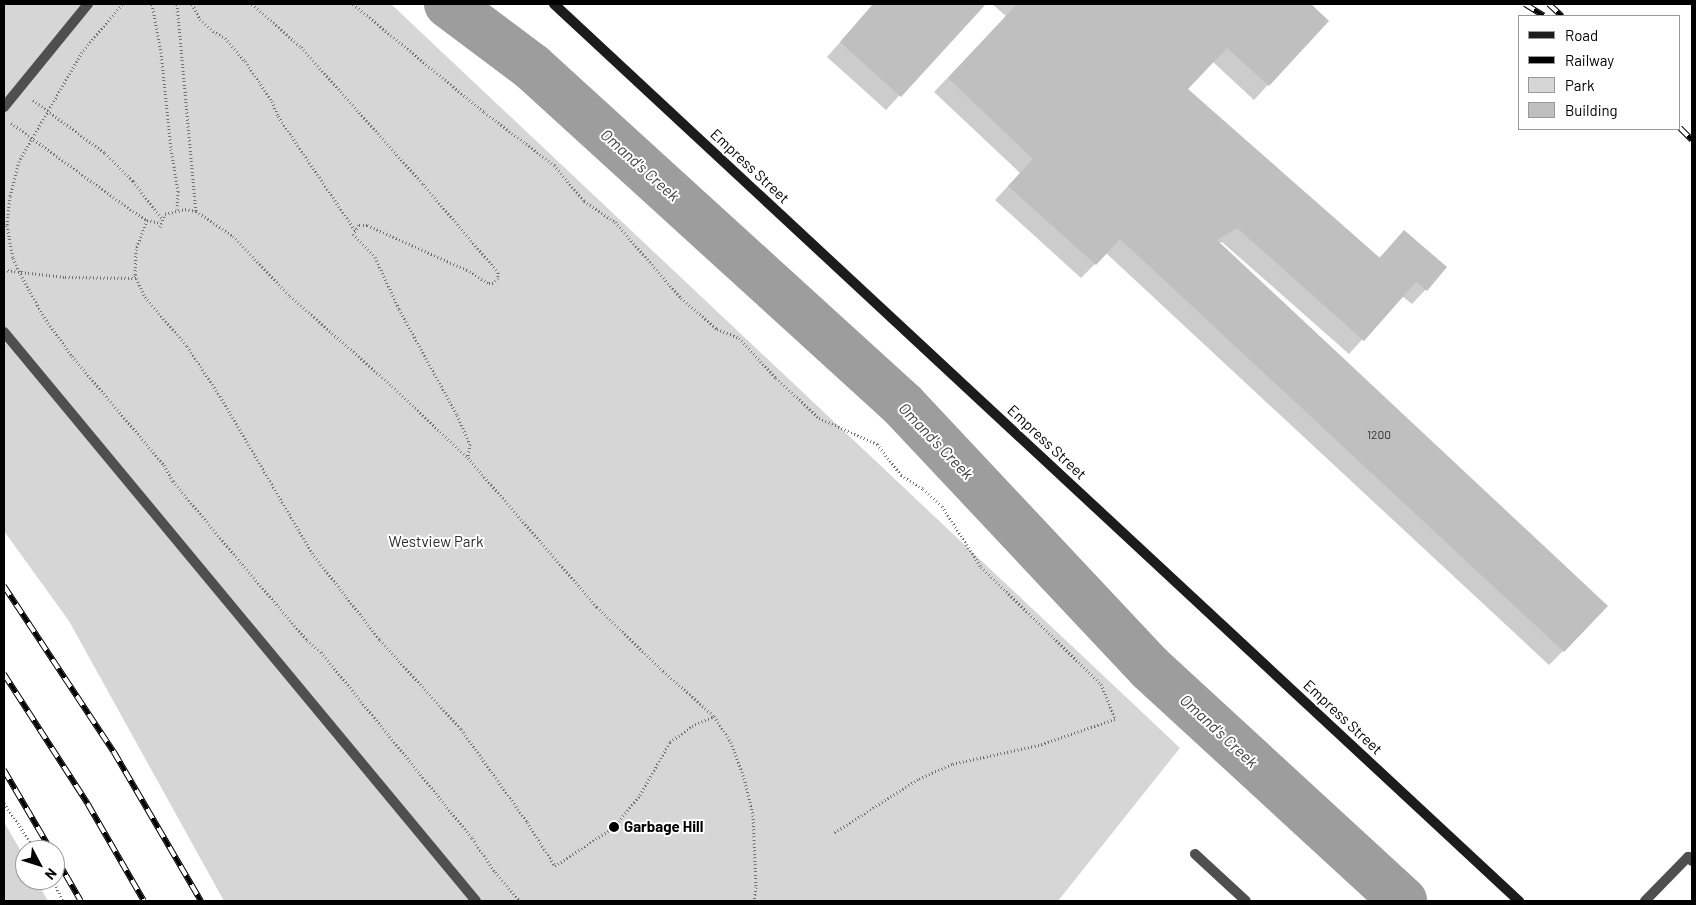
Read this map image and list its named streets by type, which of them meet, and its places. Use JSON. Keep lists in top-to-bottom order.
{
  "streets": {
    "street": ["Empress Street"]
  },
  "water": ["Omand's Creek"],
  "parks": ["Westview Park"],
  "places": ["Garbage Hill"],
  "house_numbers": ["1200"],
  "legend": [
    "Road",
    "Railway",
    "Park",
    "Building"
  ],
  "north": "bottom right"
}
